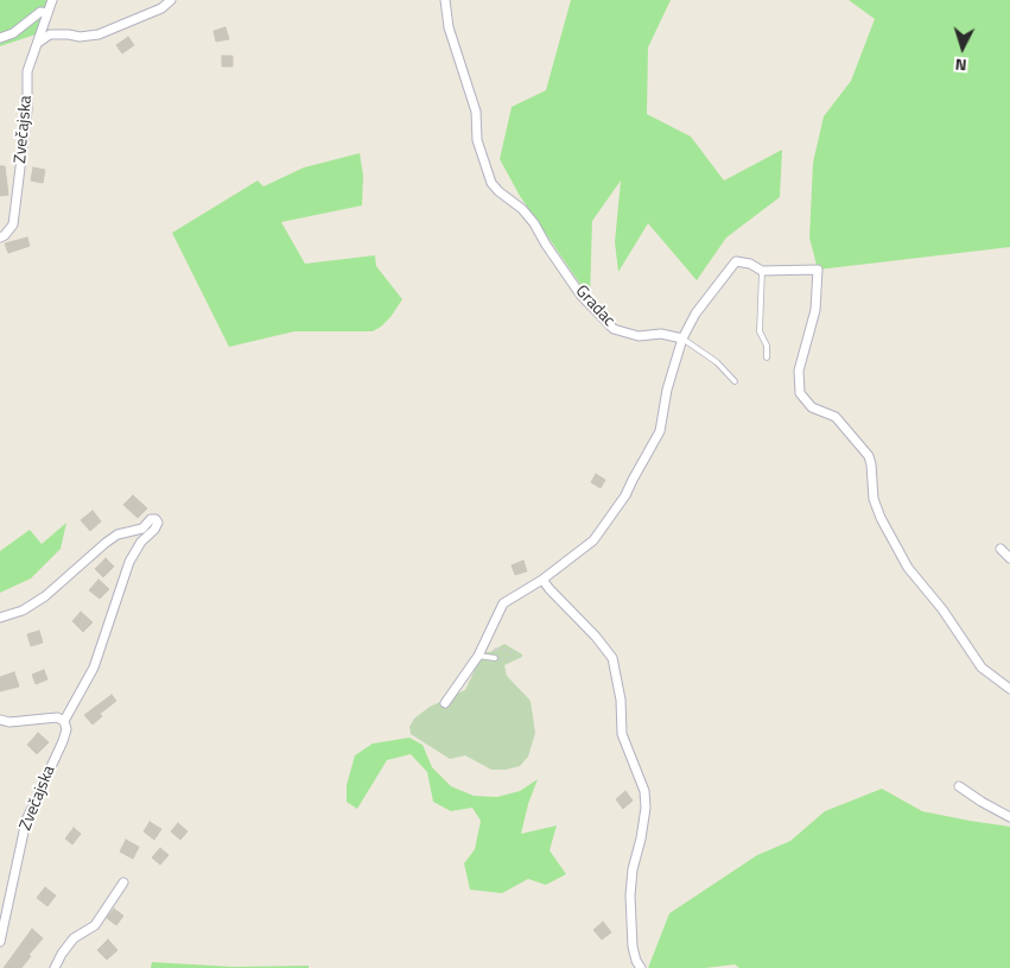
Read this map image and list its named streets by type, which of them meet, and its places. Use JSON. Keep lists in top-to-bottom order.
{
  "streets": {
    "street": ["Zvečajska", "Gradac"]
  },
  "north": "bottom"
}
